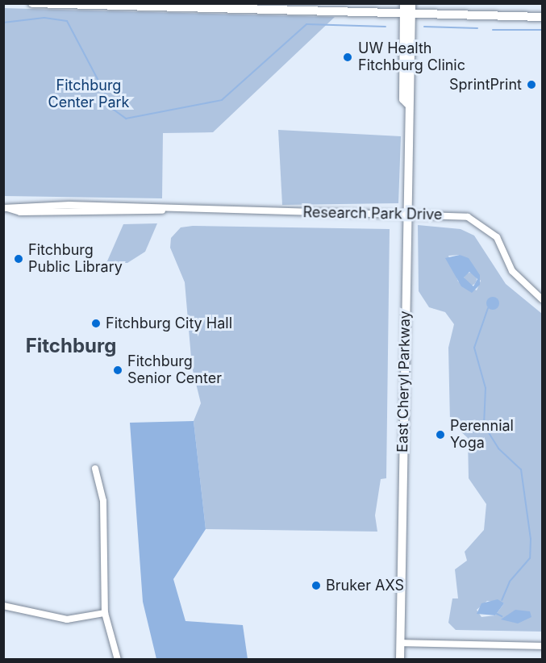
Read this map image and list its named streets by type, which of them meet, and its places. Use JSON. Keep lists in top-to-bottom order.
{
  "streets": {
    "street": ["Research Park Drive", "East Cheryl Parkway"]
  },
  "crossings": [
    ["Research Park Drive", "East Cheryl Parkway"]
  ],
  "districts": ["Fitchburg"],
  "parks": ["Fitchburg Center Park"],
  "places": [
    "UW Health Fitchburg Clinic",
    "SprintPrint",
    "Fitchburg Public Library",
    "Fitchburg City Hall",
    "Fitchburg Senior Center",
    "Perennial Yoga",
    "Bruker AXS"
  ]
}
